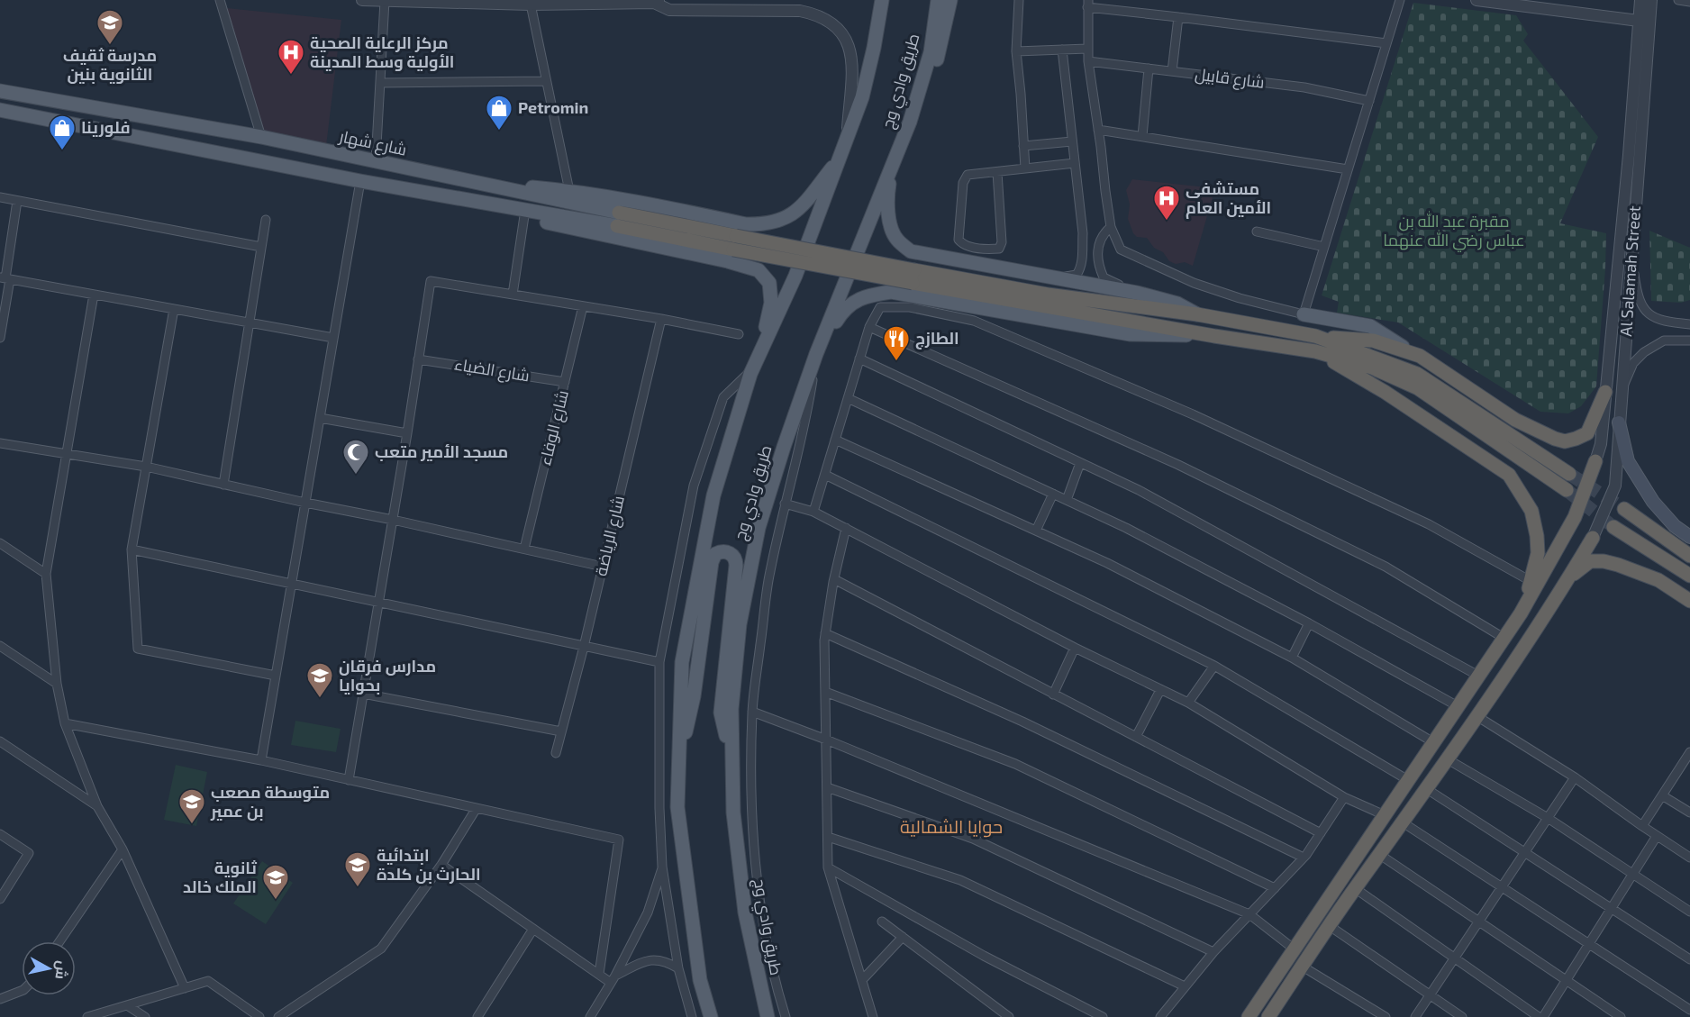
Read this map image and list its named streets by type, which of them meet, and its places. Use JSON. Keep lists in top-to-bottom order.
{
  "streets": {
    "highway": ["شارع شهار"],
    "main road": ["طريق وادي وج"],
    "street": [
      "شارع قابيل",
      "Al Salamah Street",
      "شارع الضياء",
      "شارع الوفاء",
      "شارع الرياضة"
    ]
  },
  "crossings": [
    ["شارع الضياء", "شارع الوفاء"]
  ],
  "districts": ["حوايا الشمالية"],
  "parks": ["مقبرة عبد الله بن عباس رضي الله عنهما"],
  "places": {
    "school or university": [
      "مدرسة ثقيف الثانوية بنين",
      "مدارس فرقان بحوايا",
      "متوسطة مصعب بن عمير",
      "ابتدائية الحارث بن كلدة",
      "ثانوية الملك خالد"
    ],
    "hospital": ["مركز الرعاية الصحية الأولية وسط المدينة", "مستشفى الأمين العام"],
    "shop": ["Petromin", "فلورينا"],
    "restaurant": ["الطازج"],
    "mosque": ["مسجد الأمير متعب"]
  },
  "north": "right"
}
